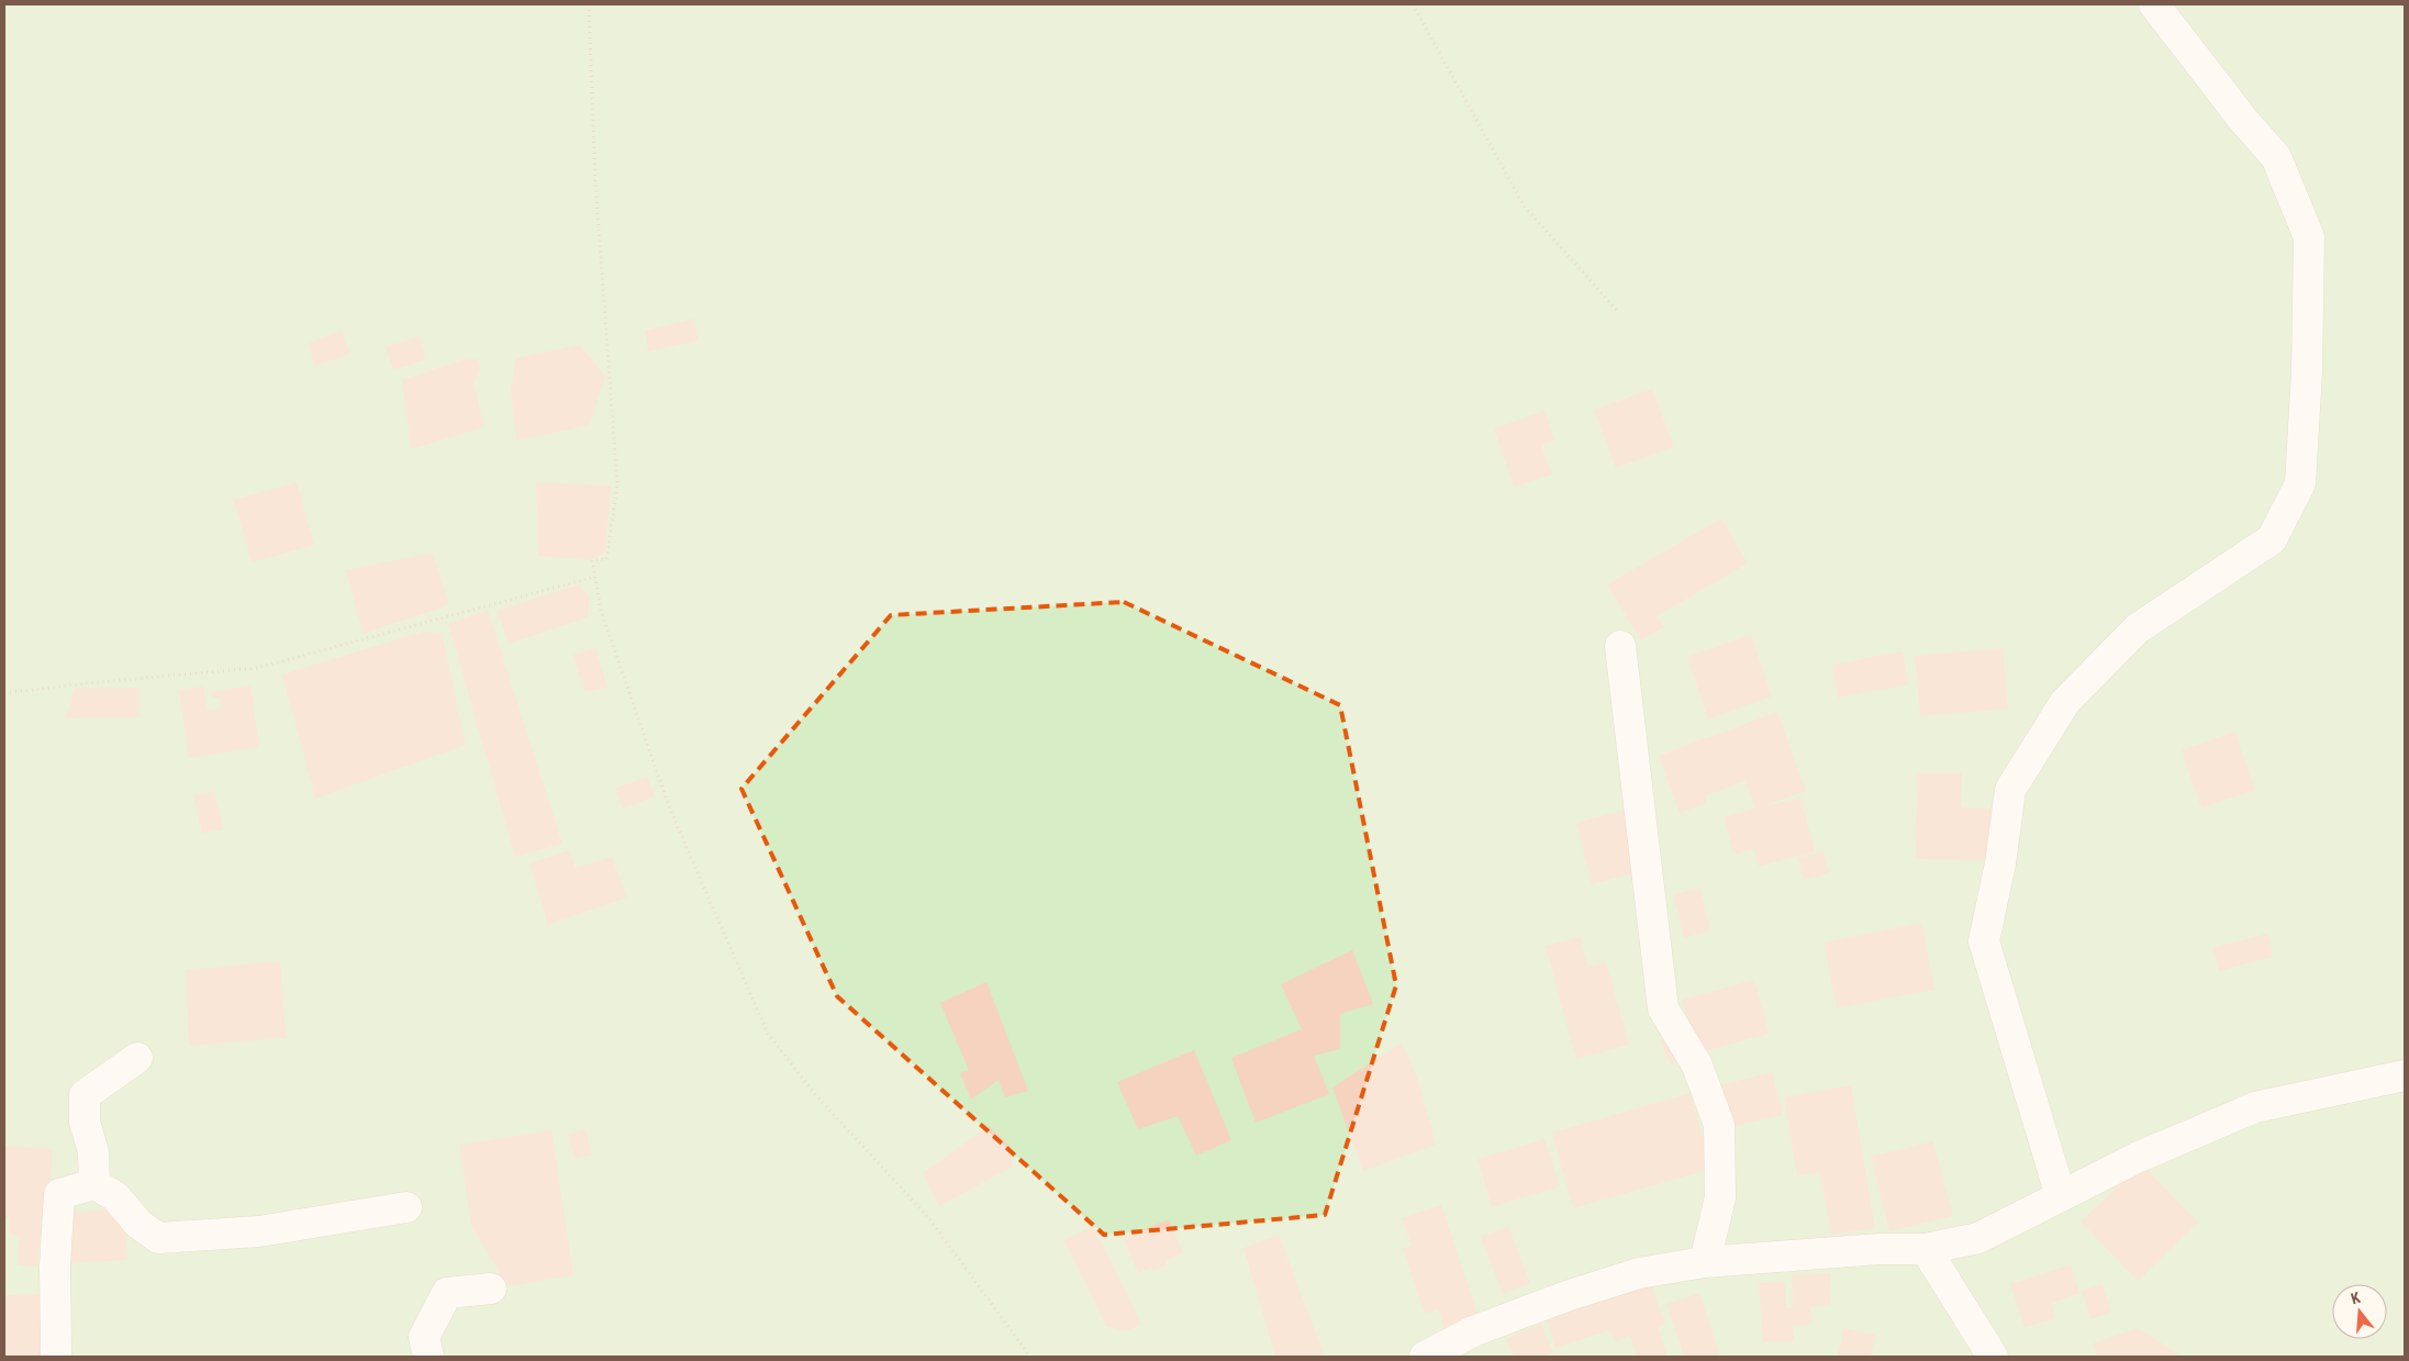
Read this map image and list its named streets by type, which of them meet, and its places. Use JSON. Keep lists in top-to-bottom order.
{
  "north": "top"
}
